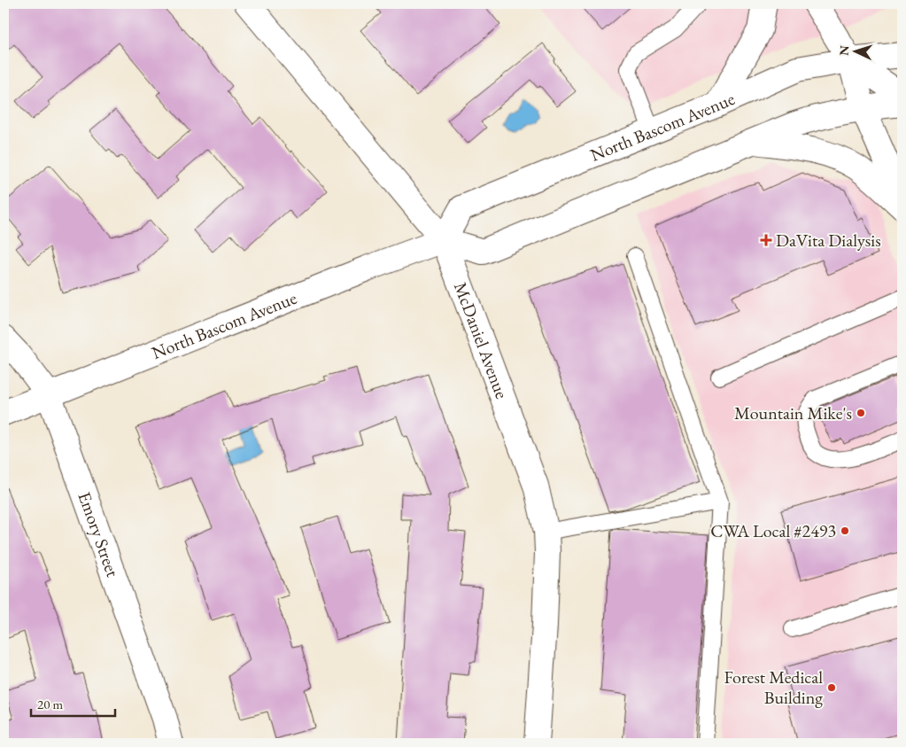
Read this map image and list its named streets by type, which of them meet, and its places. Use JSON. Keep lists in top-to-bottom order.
{
  "streets": {
    "main road": ["North Bascom Avenue", "McDaniel Avenue", "Emory Street"]
  },
  "crossings": [
    ["North Bascom Avenue", "McDaniel Avenue"],
    ["North Bascom Avenue", "Emory Street"]
  ],
  "places": {
    "health": ["DaVita Dialysis"],
    "other": ["Mountain Mike's", "CWA Local #2493", "Forest Medical Building"]
  },
  "scale_bar": "20 m",
  "north": "left"
}
